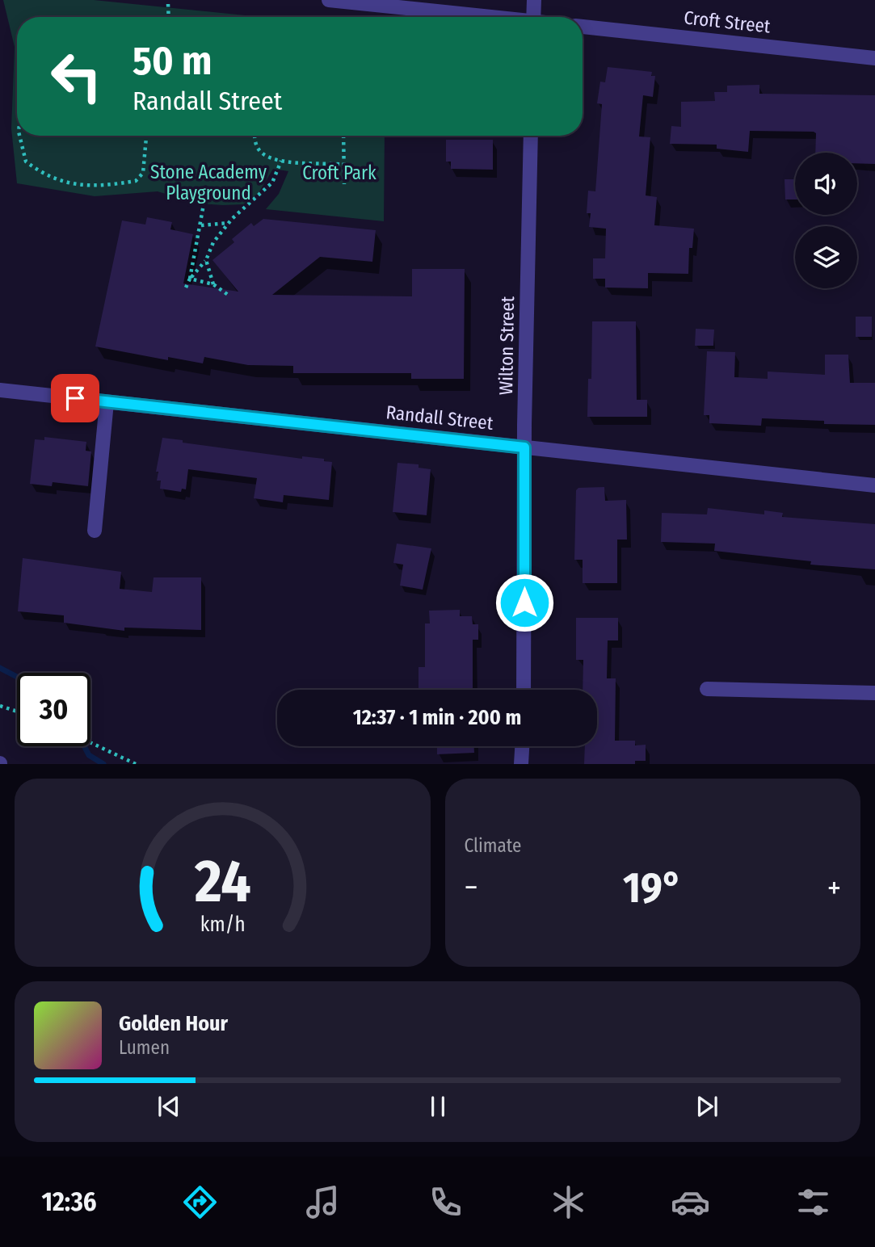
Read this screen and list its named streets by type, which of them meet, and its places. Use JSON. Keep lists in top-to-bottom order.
{
  "streets": {
    "street": ["Croft Street", "Wilton Street", "Randall Street"]
  },
  "crossings": [
    ["Wilton Street", "Randall Street"]
  ],
  "parks": ["Stone Academy Playground", "Croft Park"],
  "page": {
    "turn": ["50 m", "Randall Street"],
    "limit": "30",
    "trip": "12:37 · 1 min · 200 m",
    "tile": "Climate",
    "heat": ["−", "19°", "+"],
    "song": ["Golden Hour", "Lumen"],
    "tabs": "12:36",
    "gauge": ["24", "km/h"]
  }
}
